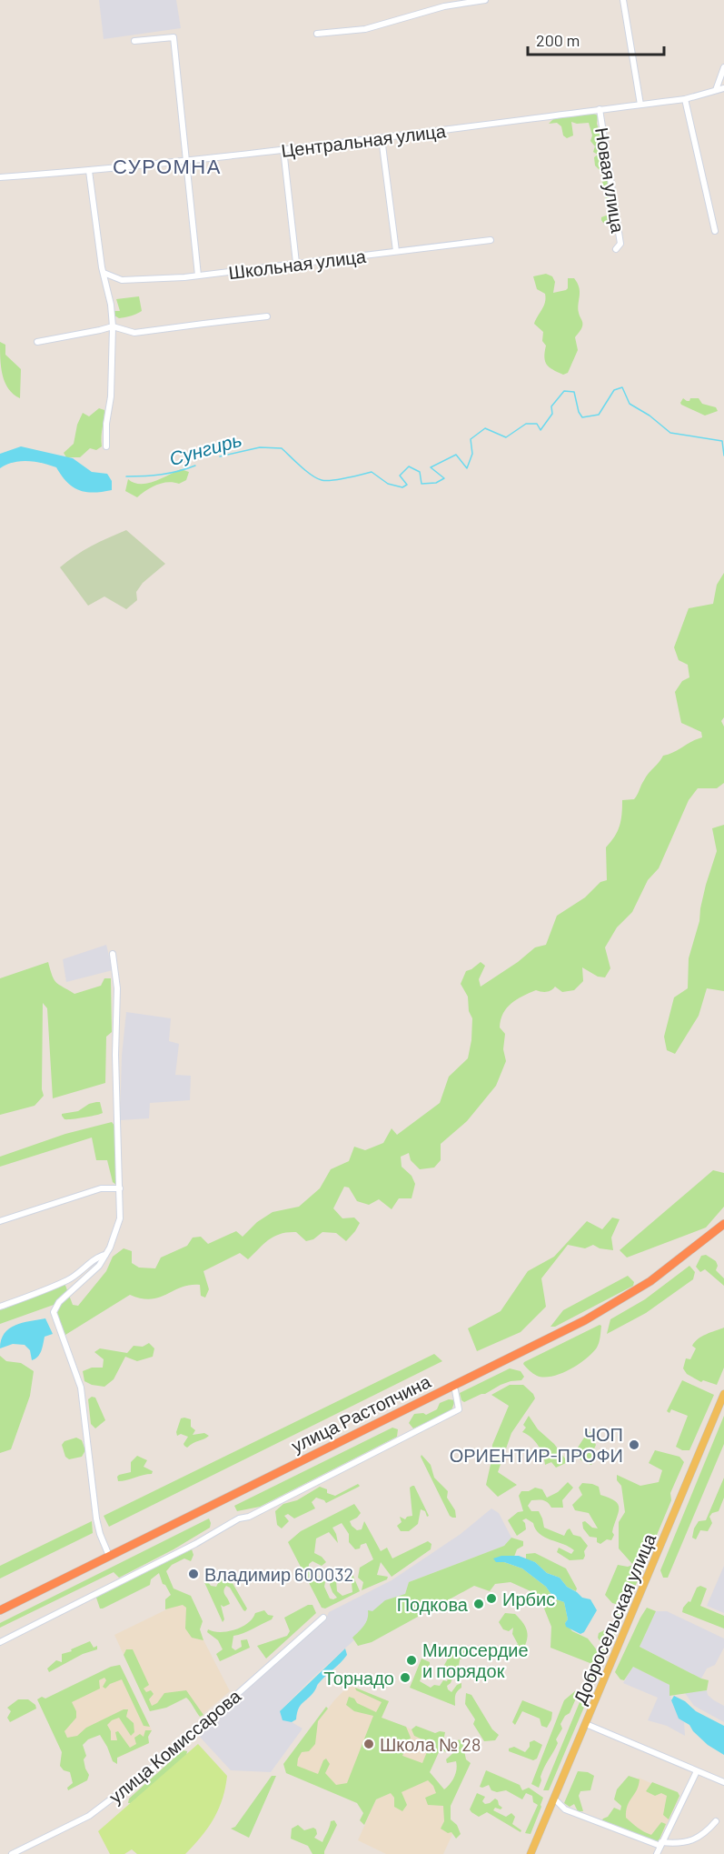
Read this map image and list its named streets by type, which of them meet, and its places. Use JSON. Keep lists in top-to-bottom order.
{
  "streets": {
    "highway": ["улица Растопчина"],
    "main road": ["Добросельская улица"],
    "street": [
      "Центральная улица",
      "Новая улица",
      "Школьная улица",
      "улица Комиссарова"
    ]
  },
  "crossings": [
    ["Центральная улица", "Новая улица"]
  ],
  "districts": ["СУРОМНА"],
  "water": ["Сунгирь"],
  "places": [
    "ЧОП ОРИЕНТИР-ПРОФИ",
    "Владимир 600032",
    "Ирбис",
    "Подкова",
    "Милосердие и порядок",
    "Торнадо",
    "Школа № 28"
  ],
  "scale_bar": "200 m"
}
